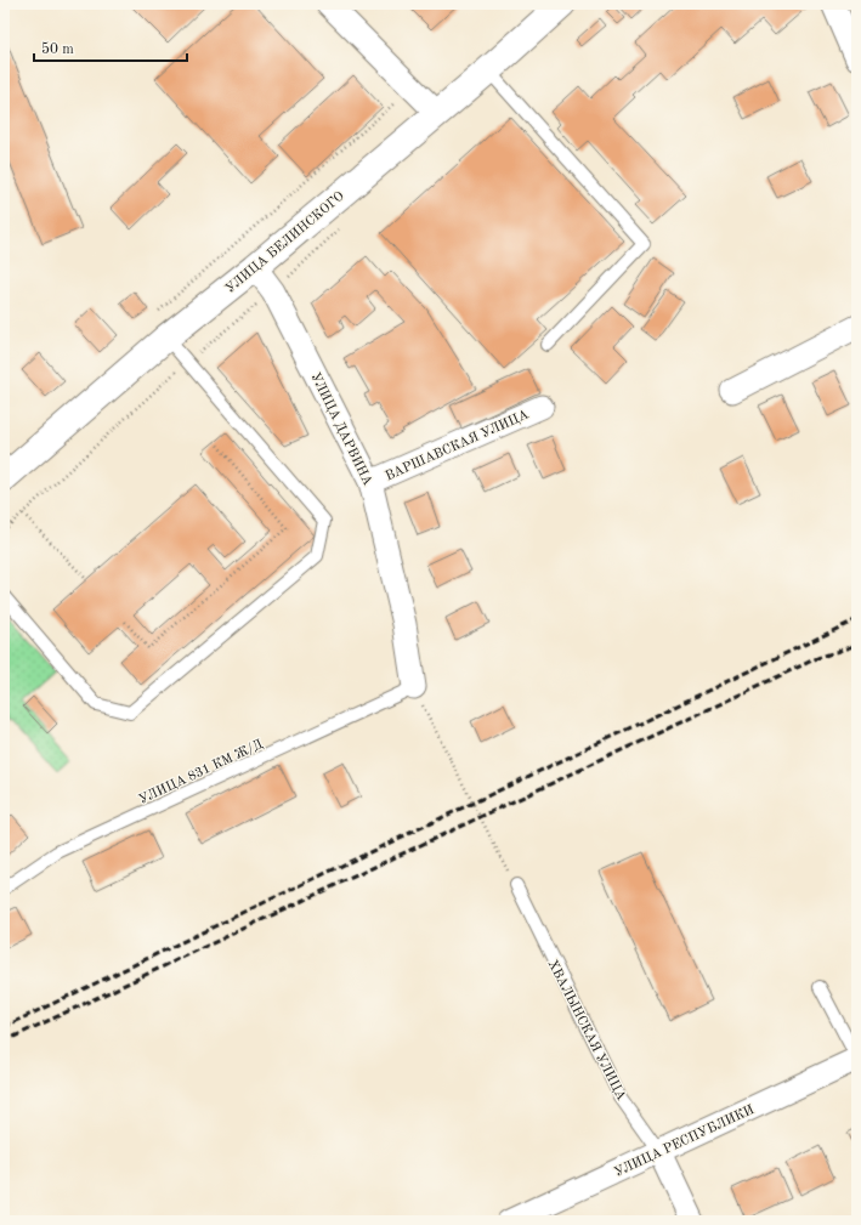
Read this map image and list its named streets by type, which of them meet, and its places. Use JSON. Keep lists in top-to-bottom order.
{
  "streets": {
    "street": [
      "УЛИЦА БЕЛИНСКОГО",
      "УЛИЦА ДАРВИНА",
      "ВАРШАВСКАЯ УЛИЦА",
      "ХВАЛЫНСКАЯ УЛИЦА",
      "УЛИЦА РЕСПУБЛИКИ"
    ],
    "lane": ["УЛИЦА 831 КМ Ж/Д"]
  },
  "crossings": [
    ["УЛИЦА БЕЛИНСКОГО", "УЛИЦА ДАРВИНА"],
    ["УЛИЦА ДАРВИНА", "ВАРШАВСКАЯ УЛИЦА"],
    ["УЛИЦА ДАРВИНА", "УЛИЦА 831 КМ Ж/Д"],
    ["ХВАЛЫНСКАЯ УЛИЦА", "УЛИЦА РЕСПУБЛИКИ"]
  ],
  "scale_bar": "50 m"
}
